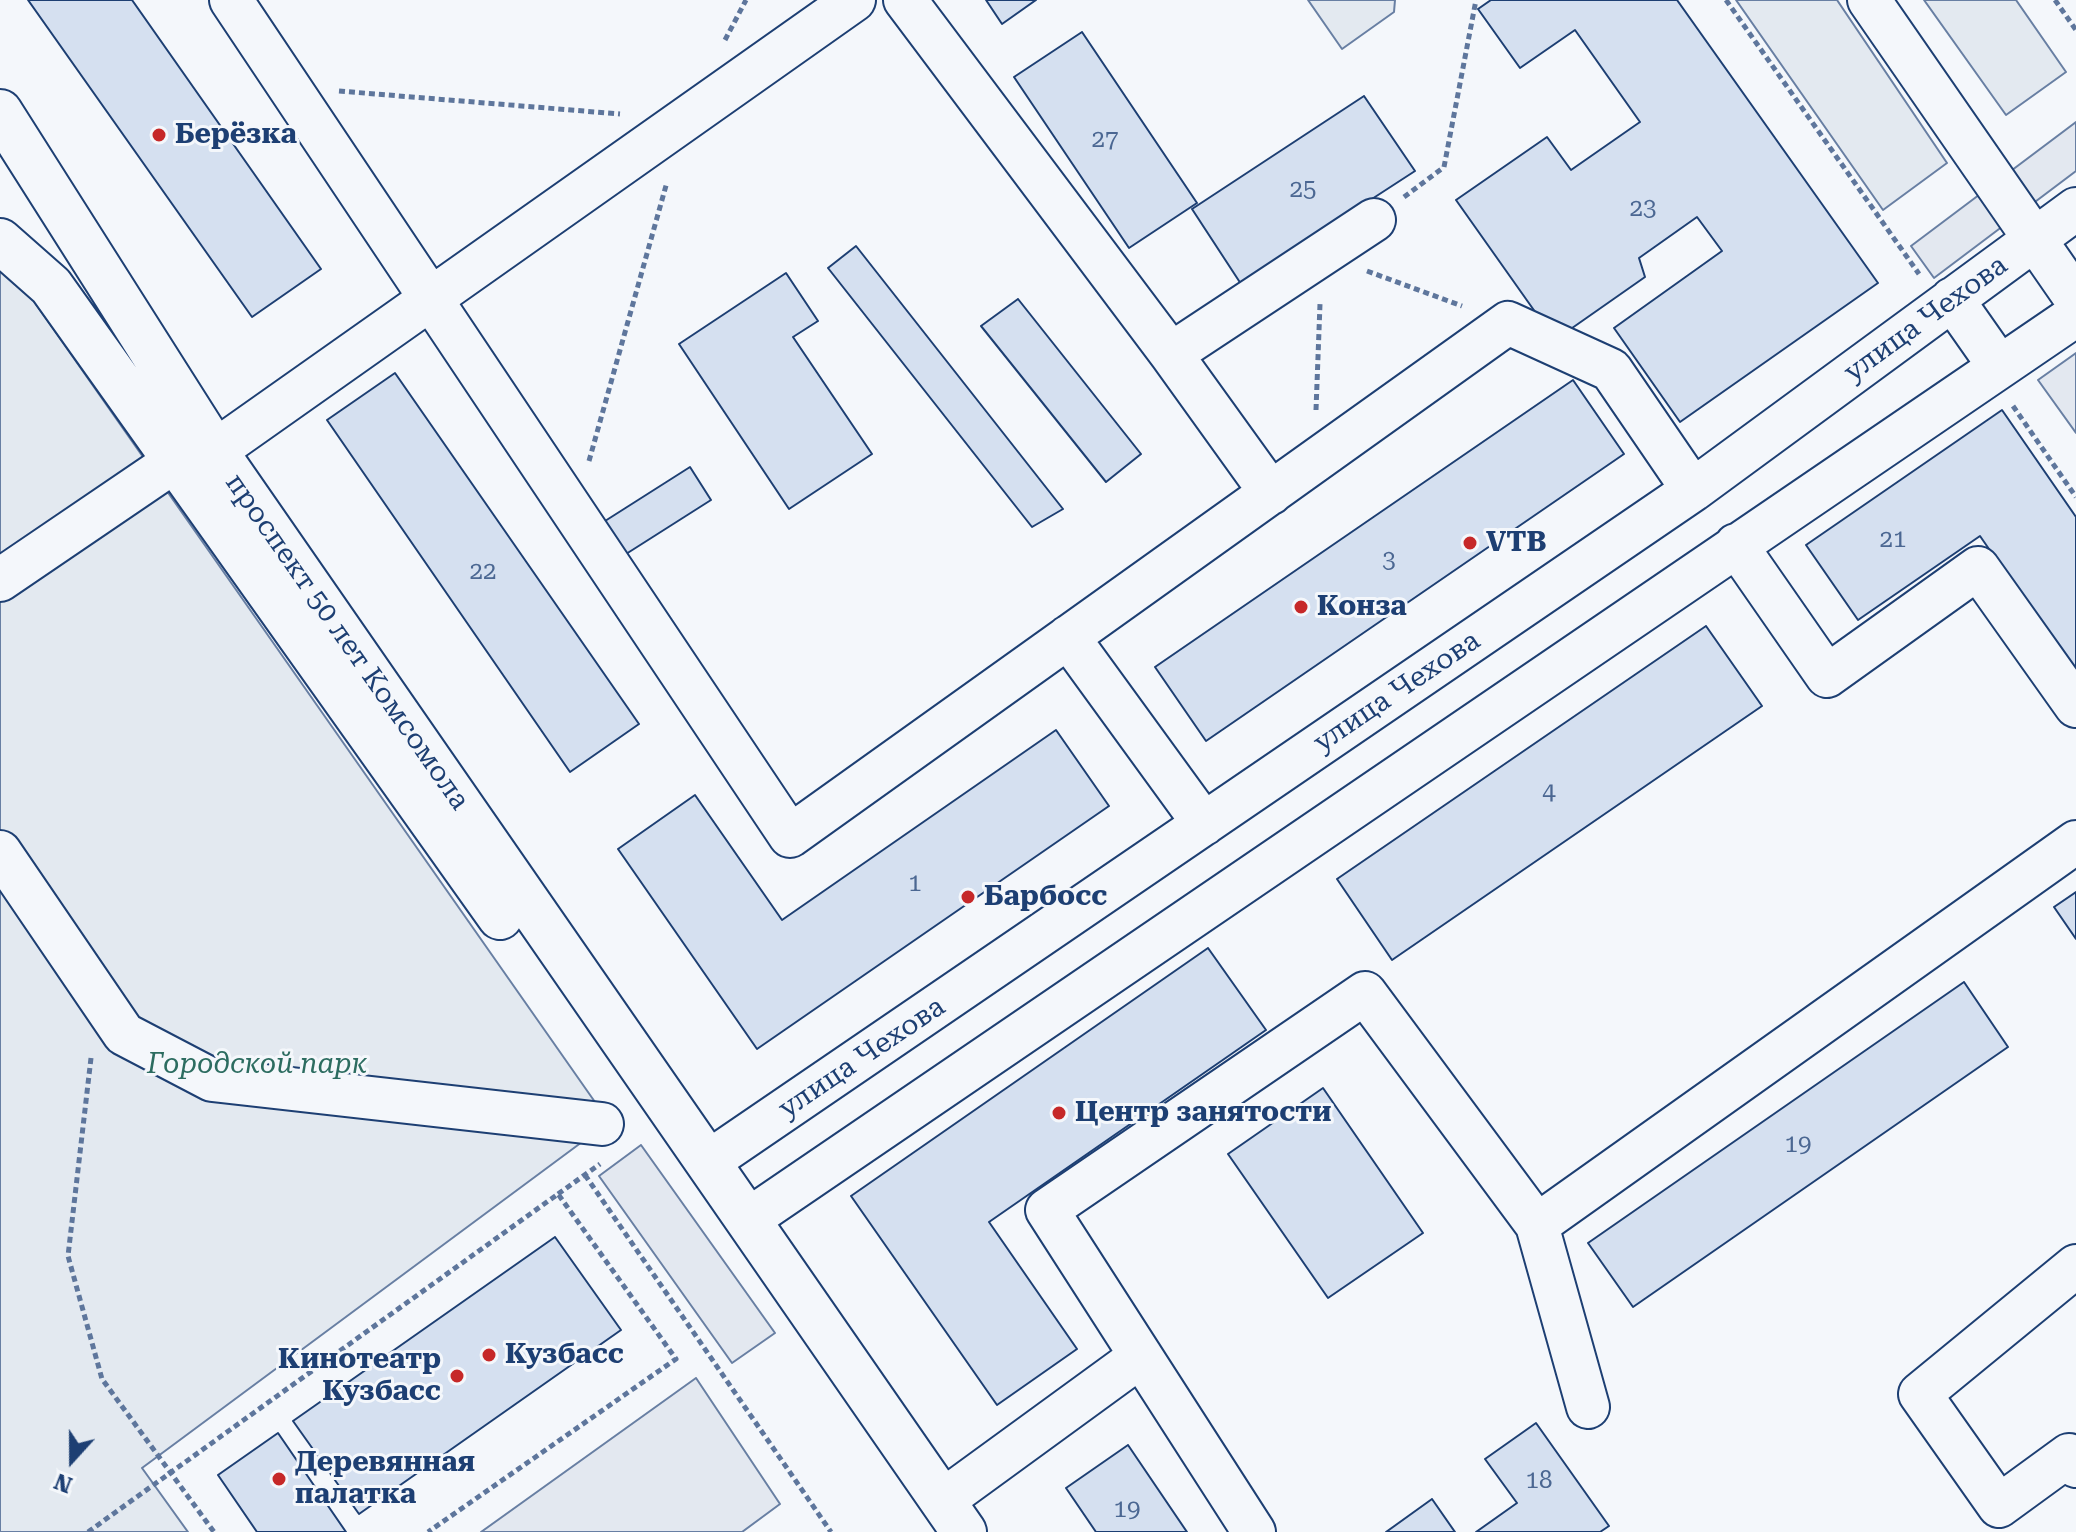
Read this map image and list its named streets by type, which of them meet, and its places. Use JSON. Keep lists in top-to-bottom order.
{
  "streets": {
    "main road": ["проспект 50 лет Комсомола"],
    "street": ["улица Чехова"]
  },
  "crossings": [
    ["улица Чехова", "проспект 50 лет Комсомола"]
  ],
  "parks": ["Городской парк"],
  "places": [
    "Берёзка",
    "VTB",
    "Конза",
    "Барбосс",
    "Центр занятости",
    "Кузбасс",
    "Кинотеатр Кузбасс",
    "Деревянная палатка"
  ],
  "house_numbers": [
    "27",
    "25",
    "23",
    "21",
    "3",
    "22",
    "4",
    "1",
    "19",
    "18",
    "19"
  ],
  "north": "bottom"
}
